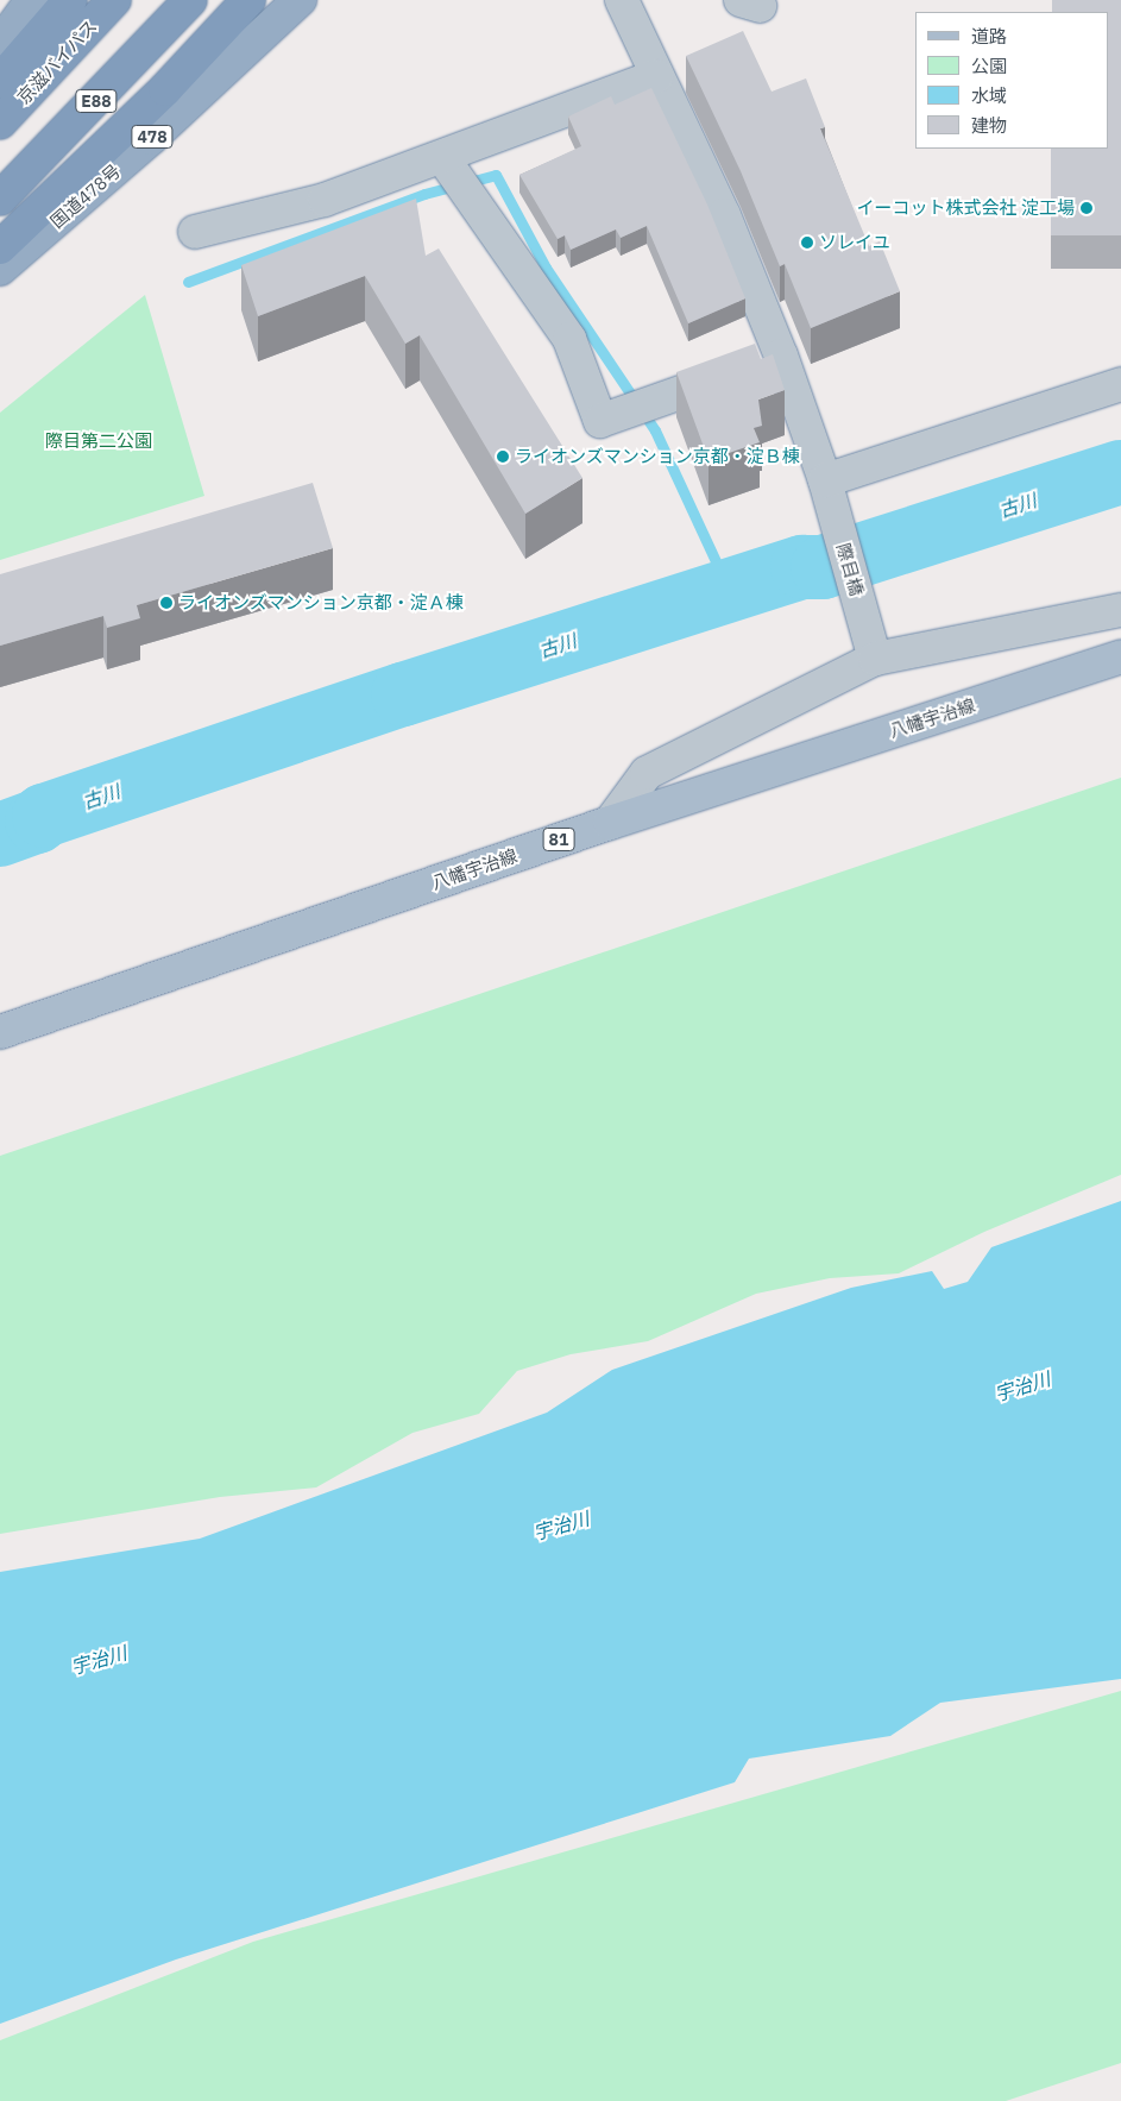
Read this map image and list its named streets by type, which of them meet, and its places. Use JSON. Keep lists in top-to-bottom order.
{
  "streets": {
    "highway": [
      "京滋バイパス",
      "E88",
      "478",
      "国道478号"
    ],
    "main road": ["八幡宇治線", "81"],
    "street": ["際目橋"]
  },
  "water": ["古川", "宇治川"],
  "parks": ["際目第二公園"],
  "places": [
    "イーコット株式会社 淀工場",
    "ソレイユ",
    "ライオンズマンション京都・淀Ｂ棟",
    "ライオンズマンション京都・淀Ａ棟"
  ],
  "legend": [
    "道路",
    "公園",
    "水域",
    "建物"
  ]
}
